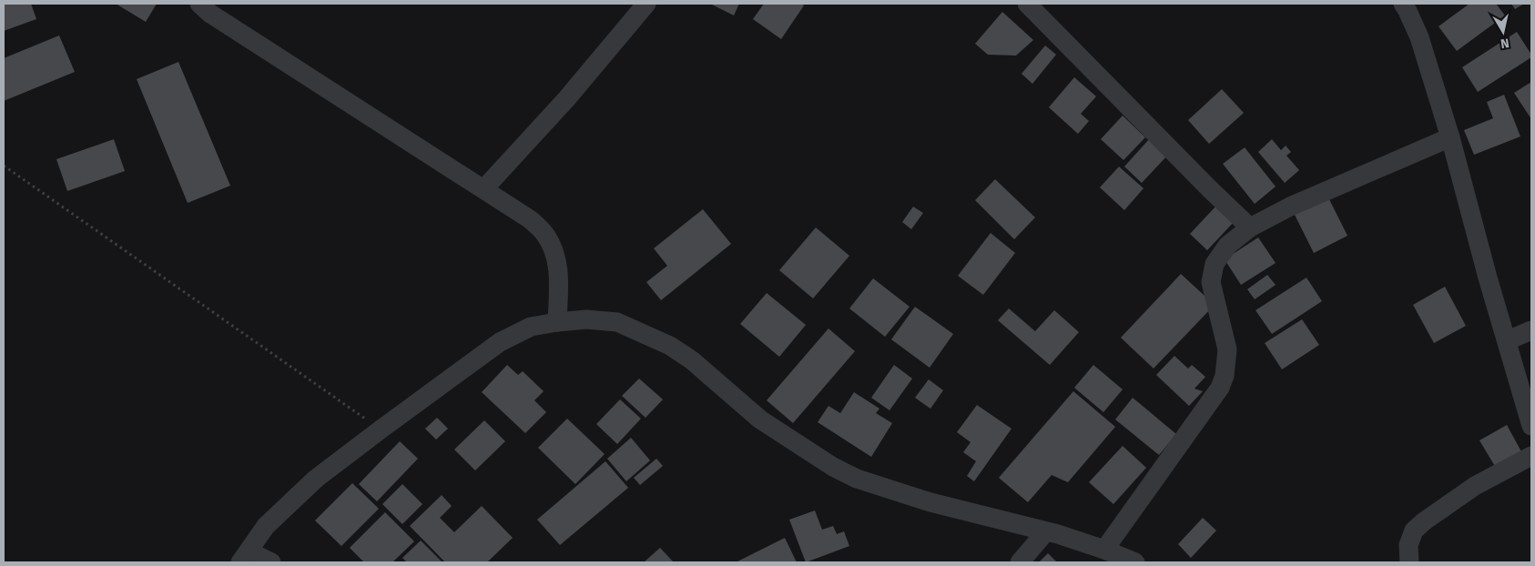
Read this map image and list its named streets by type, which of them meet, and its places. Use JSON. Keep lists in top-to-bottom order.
{
  "north": "bottom"
}
